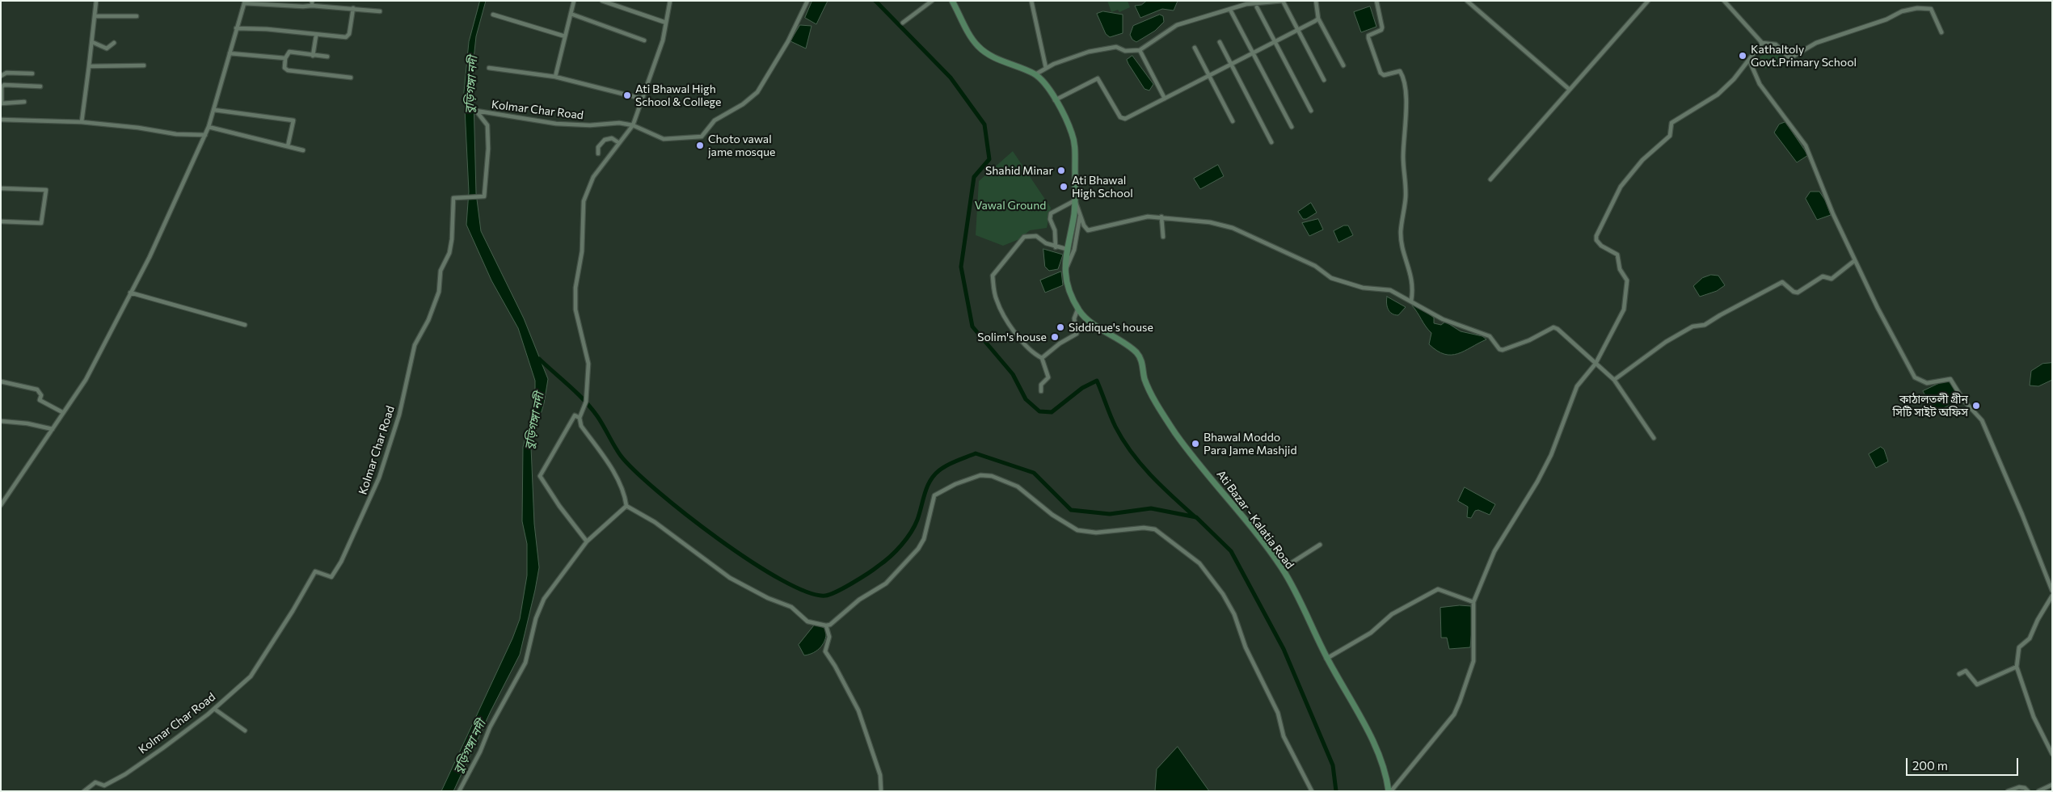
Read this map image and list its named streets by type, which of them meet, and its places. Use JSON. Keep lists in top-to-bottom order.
{
  "streets": {
    "main road": ["Ati Bazar - Kalatia Road"],
    "street": ["Kolmar Char Road"]
  },
  "water": ["বুড়িগঙ্গা নদী"],
  "parks": ["Vawal Ground"],
  "places": [
    "Kathaltoly Govt.Primary School",
    "Ati Bhawal High School & College",
    "Choto vawal jame mosque",
    "Shahid Minar",
    "Ati Bhawal High School",
    "Siddique's house",
    "Solim's house",
    "কাঠালতলী গ্রীন সিটি সাইট অফিস",
    "Bhawal Moddo Para Jame Mashjid"
  ],
  "scale_bar": "200 m"
}
